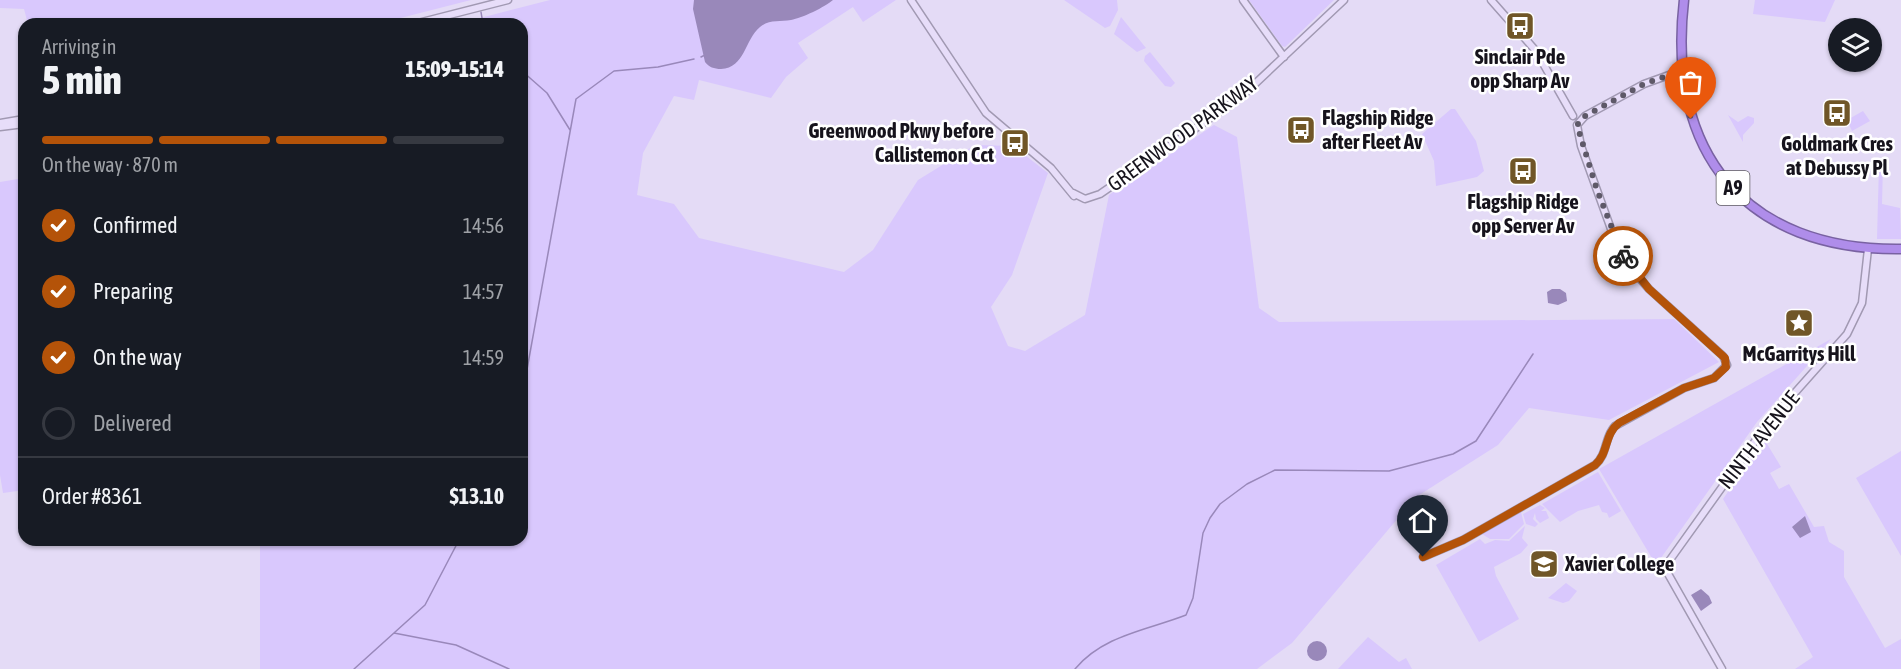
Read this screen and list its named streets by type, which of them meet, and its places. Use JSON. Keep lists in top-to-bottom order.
{
  "streets": {
    "highway": ["A9"],
    "street": ["GREENWOOD PARKWAY", "NINTH AVENUE"]
  },
  "crossings": [
    ["A9", "NINTH AVENUE"]
  ],
  "places": {
    "bus stop": [
      "Sinclair Pde opp Sharp Av",
      "Goldmark Cres at Debussy Pl",
      "Flagship Ridge after Fleet Av",
      "Greenwood Pkwy before Callistemon Cct",
      "Flagship Ridge opp Server Av"
    ],
    "place": ["McGarritys Hill"],
    "school or university": ["Xavier College"]
  },
  "page": {
    "heading": ["5 min", "Arriving in", "15:09–15:14"],
    "panel": ["Order #8361", "$13.10"],
    "bar": "On the way · 870 m",
    "list": [
      ["Confirmed", "14:56"],
      ["Preparing", "14:57"],
      ["On the way", "14:59"],
      "Delivered"
    ]
  }
}
